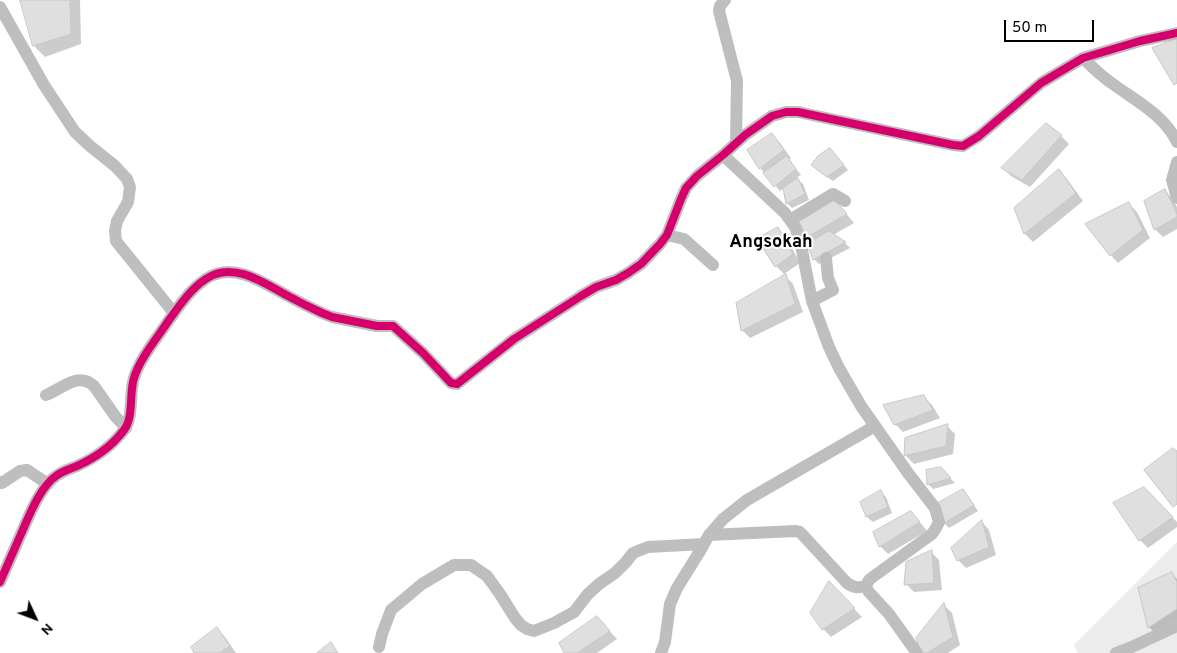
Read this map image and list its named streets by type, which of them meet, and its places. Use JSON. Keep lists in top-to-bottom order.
{
  "districts": ["Angsokah"],
  "scale_bar": "50 m",
  "north": "bottom right"
}
